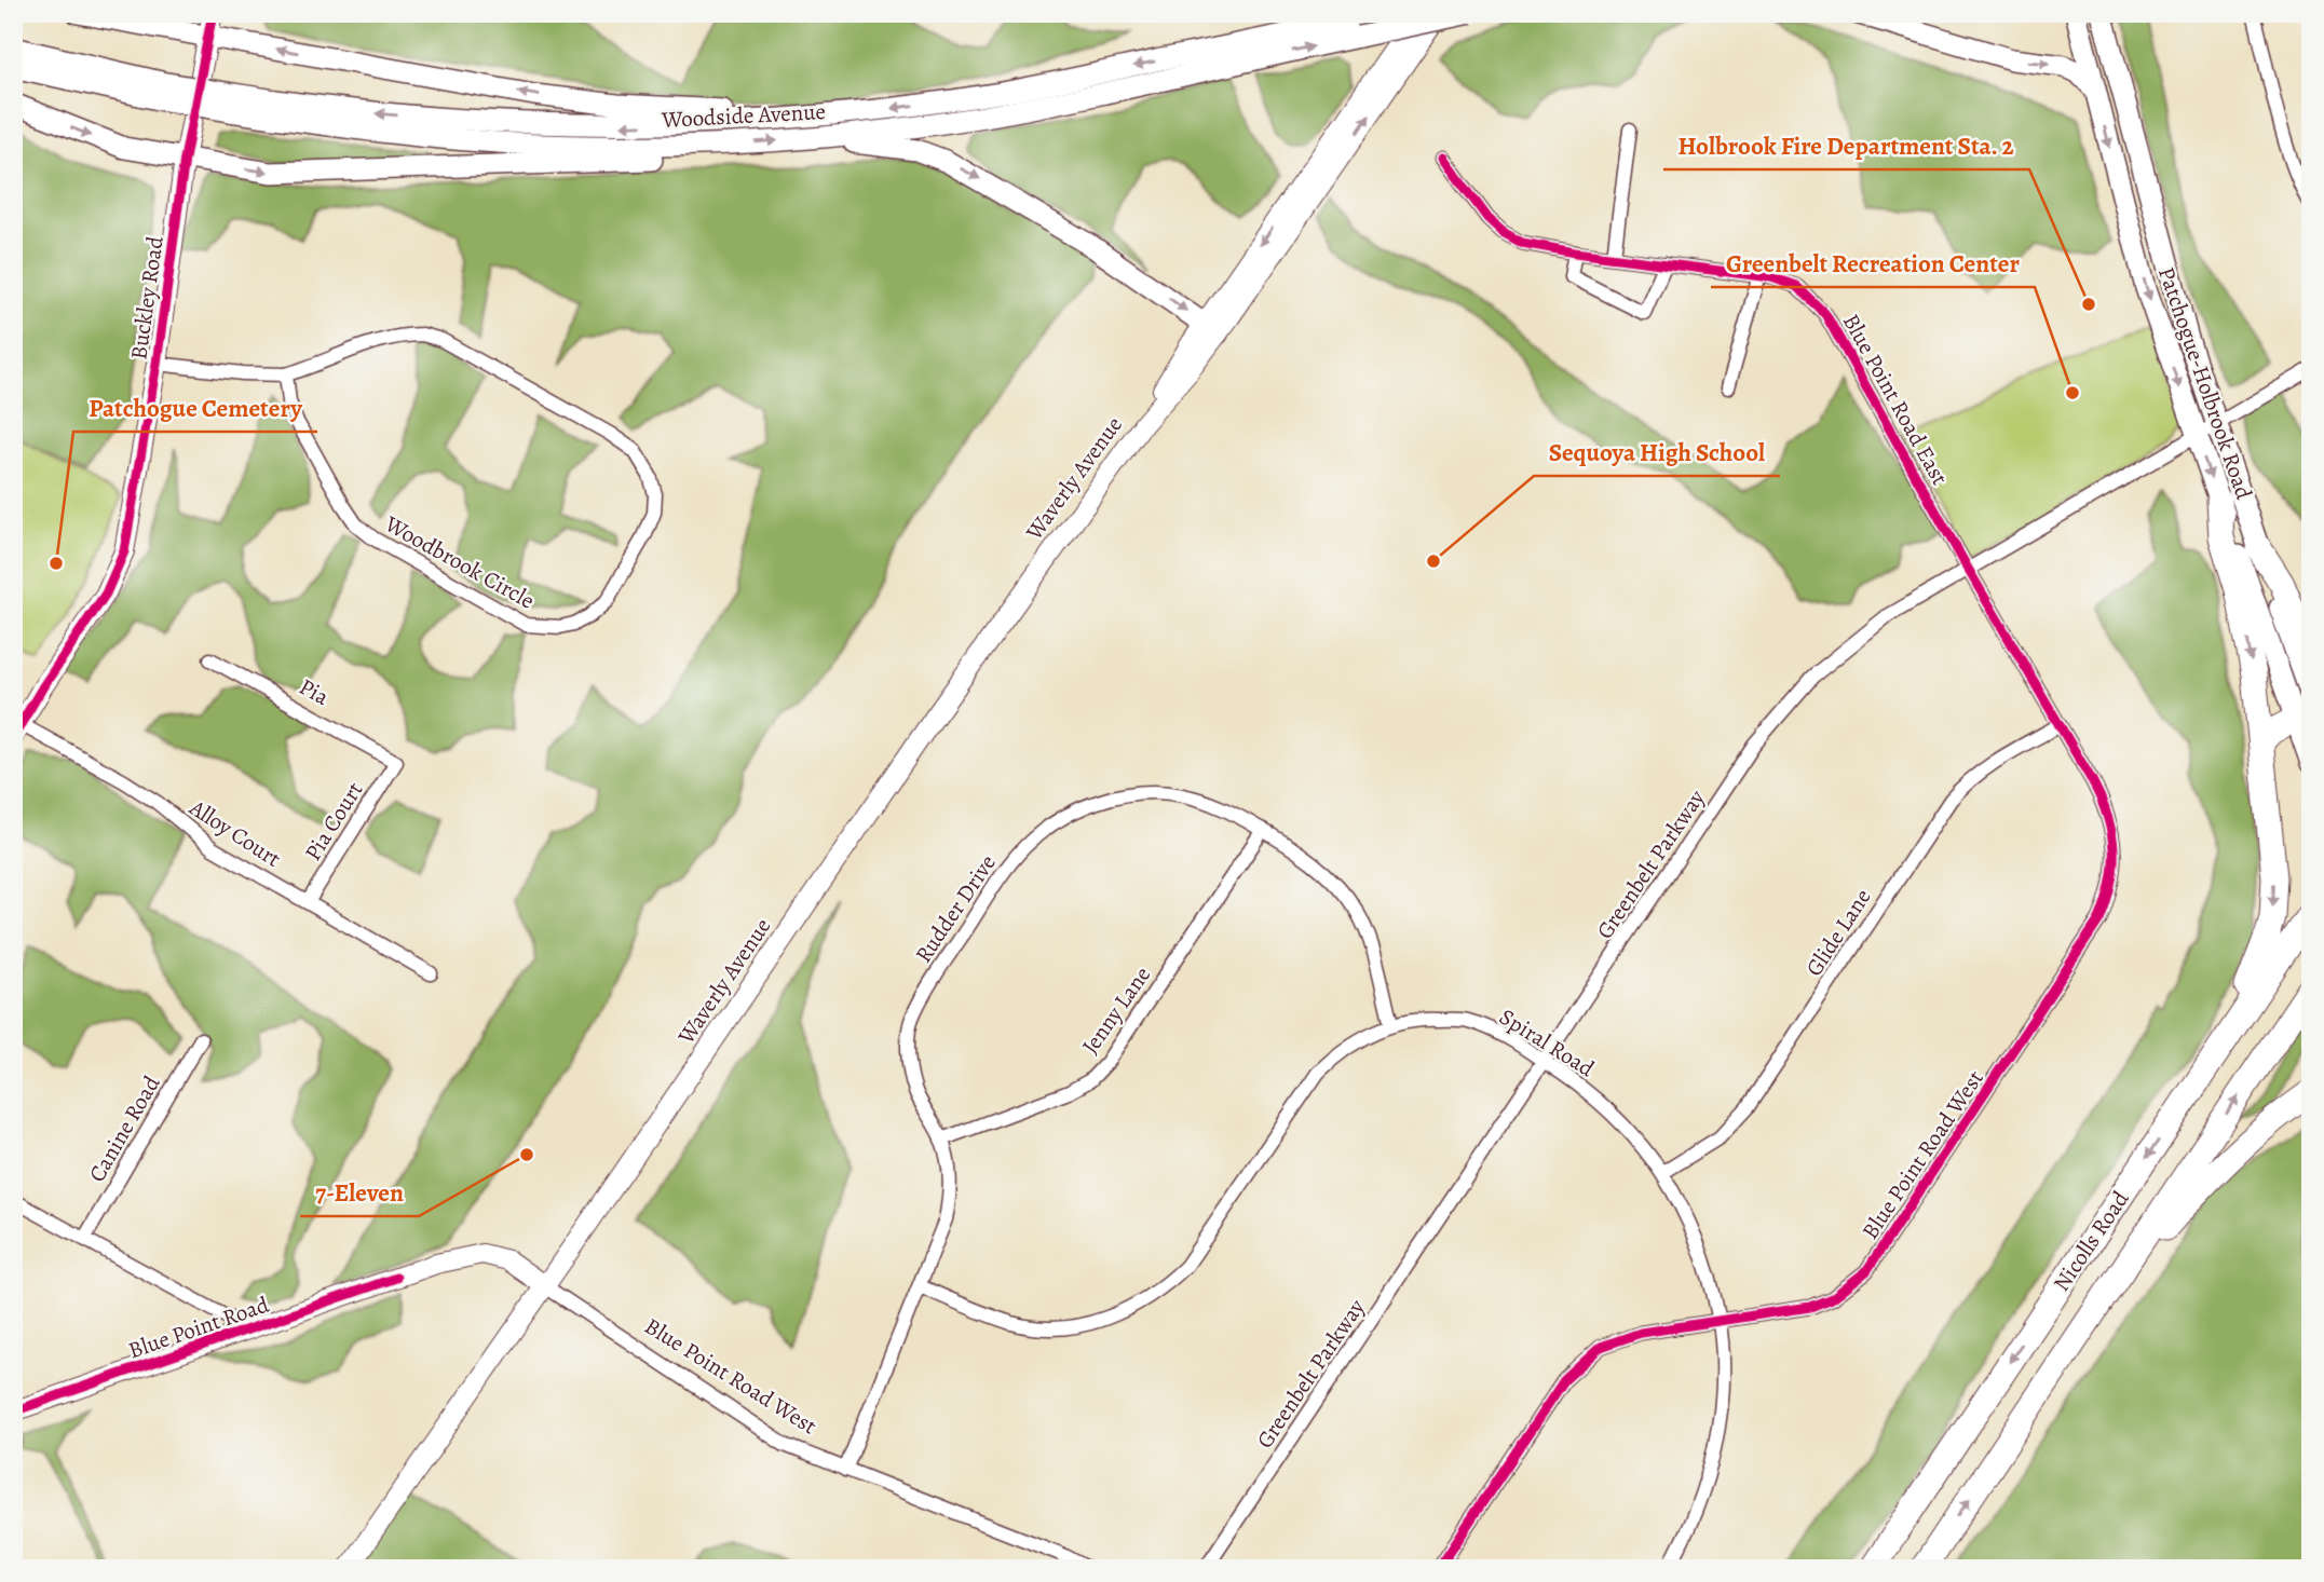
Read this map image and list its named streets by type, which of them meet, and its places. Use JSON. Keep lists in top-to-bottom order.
{
  "streets": {
    "highway": ["Nicolls Road"],
    "main road": ["Woodside Avenue", "Patchogue-Holbrook Road"],
    "street": [
      "Buckley Road",
      "Blue Point Road East",
      "Waverly Avenue",
      "Woodbrook Circle",
      "Pia",
      "Pia Court",
      "Alloy Court",
      "Greenbelt Parkway",
      "Rudder Drive",
      "Glide Lane",
      "Jenny Lane",
      "Spiral Road",
      "Canine Road",
      "Blue Point Road West",
      "Blue Point Road"
    ]
  },
  "crossings": [
    ["Buckley Road", "Woodbrook Circle"],
    ["Buckley Road", "Alloy Court"],
    ["Patchogue-Holbrook Road", "Greenbelt Parkway"],
    ["Blue Point Road East", "Greenbelt Parkway"],
    ["Blue Point Road East", "Blue Point Road West"],
    ["Waverly Avenue", "Blue Point Road West"],
    ["Pia", "Pia Court"],
    ["Pia Court", "Alloy Court"],
    ["Greenbelt Parkway", "Spiral Road"],
    ["Greenbelt Parkway", "Blue Point Road West"],
    ["Rudder Drive", "Jenny Lane"],
    ["Rudder Drive", "Spiral Road"],
    ["Rudder Drive", "Blue Point Road West"],
    ["Glide Lane", "Spiral Road"],
    ["Glide Lane", "Blue Point Road West"],
    ["Spiral Road", "Blue Point Road West"],
    ["Blue Point Road West", "Blue Point Road"]
  ],
  "places": [
    "Holbrook Fire Department Sta. 2",
    "Greenbelt Recreation Center",
    "Sequoya High School",
    "Patchogue Cemetery",
    "7-Eleven"
  ]
}
